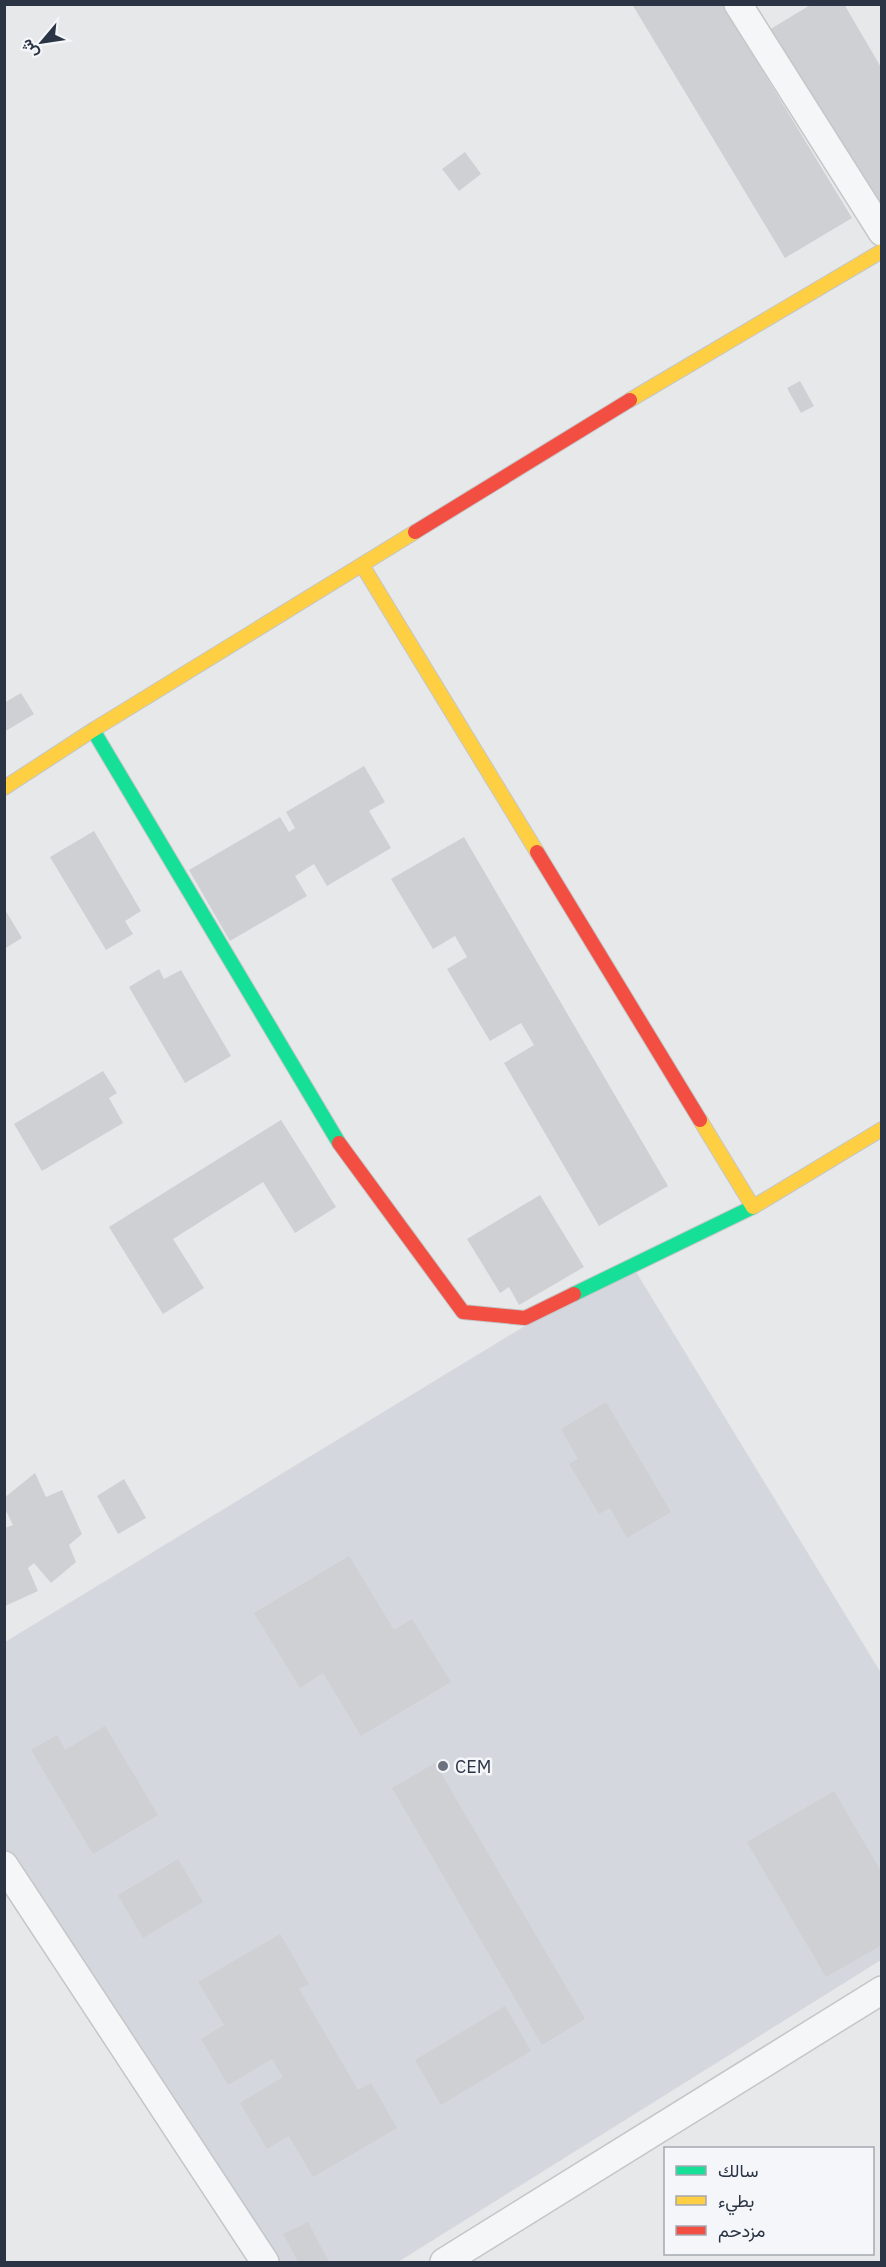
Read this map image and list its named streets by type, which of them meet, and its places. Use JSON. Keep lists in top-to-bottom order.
{
  "places": ["CEM"],
  "legend": ["سالك", "بطيء", "مزدحم"],
  "north": "bottom left"
}
